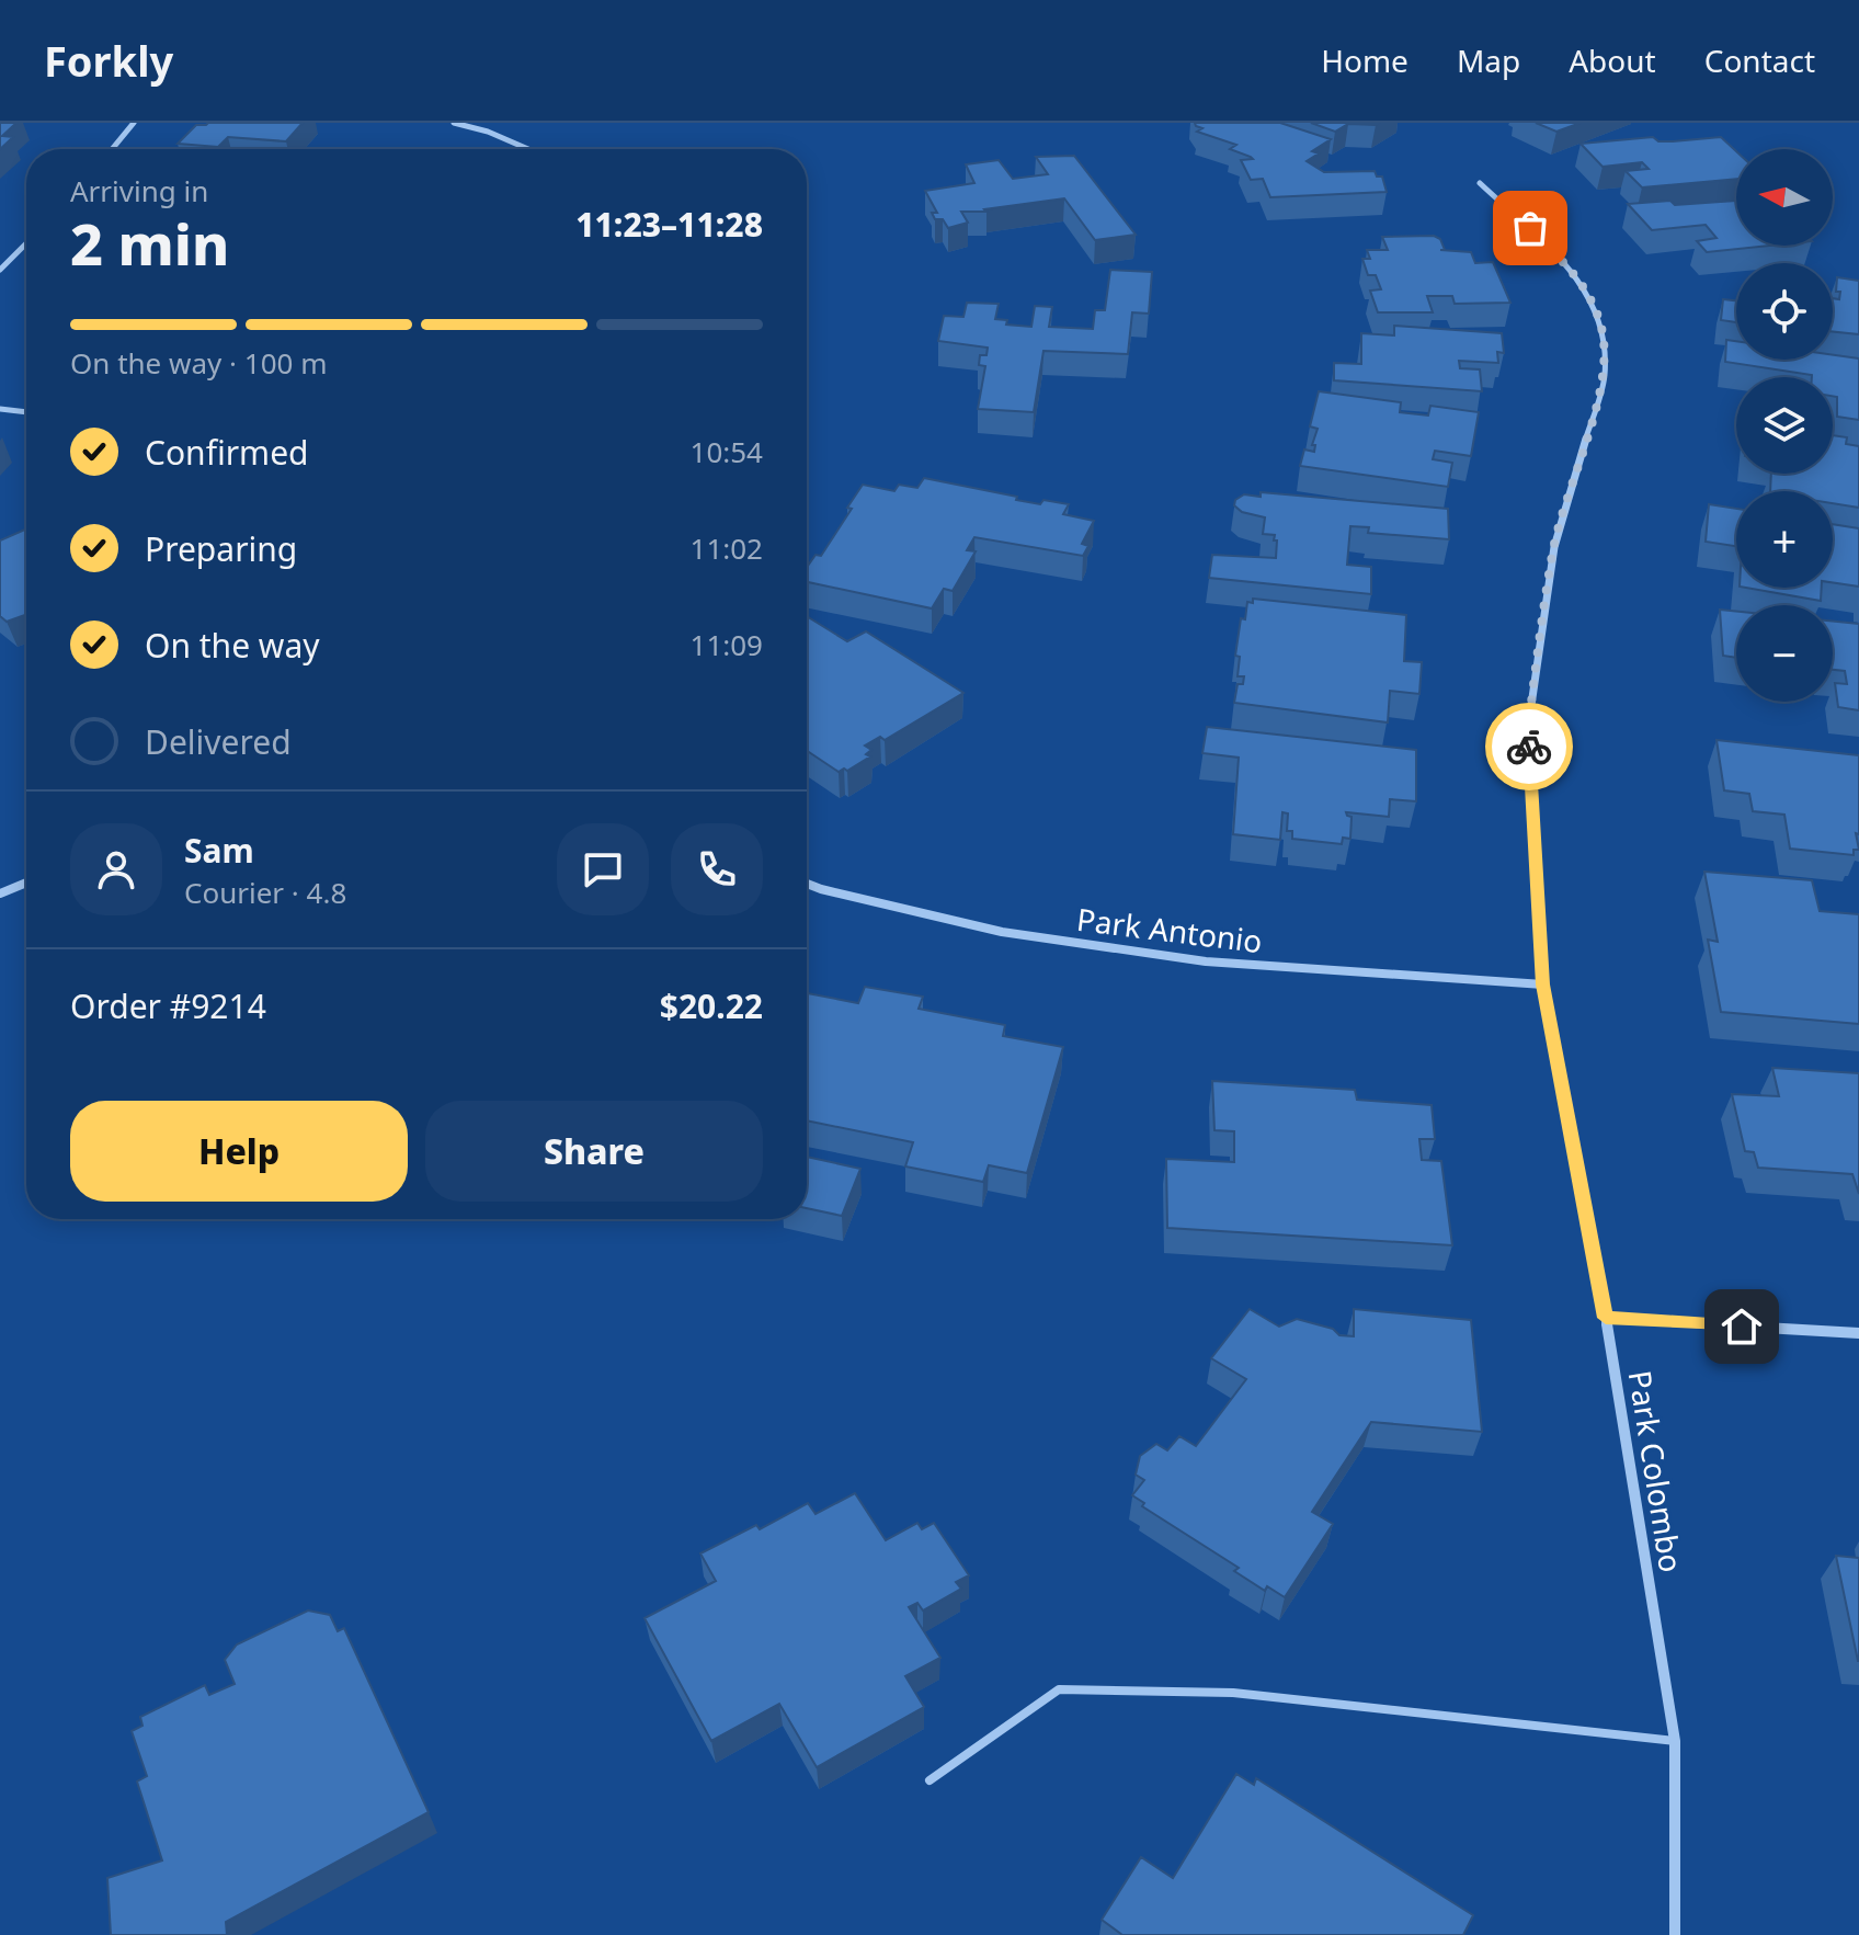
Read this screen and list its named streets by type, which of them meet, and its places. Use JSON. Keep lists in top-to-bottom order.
{
  "streets": {
    "street": ["Park Antonio", "Park Colombo"]
  },
  "crossings": [
    ["Park Antonio", "Park Colombo"]
  ],
  "north": "left",
  "page": {
    "header": "Forkly",
    "nav": [
      "Home",
      "Map",
      "About",
      "Contact"
    ],
    "map_buttons": ["+", "−"],
    "heading": ["2 min", "Arriving in", "11:23–11:28"],
    "panel": [
      "Sam",
      "Courier · 4.8",
      "Order #9214",
      "$20.22"
    ],
    "bar": "On the way · 100 m",
    "list": [
      ["Confirmed", "10:54"],
      ["Preparing", "11:02"],
      ["On the way", "11:09"],
      "Delivered"
    ],
    "buttons": ["Help", "Share"]
  }
}
